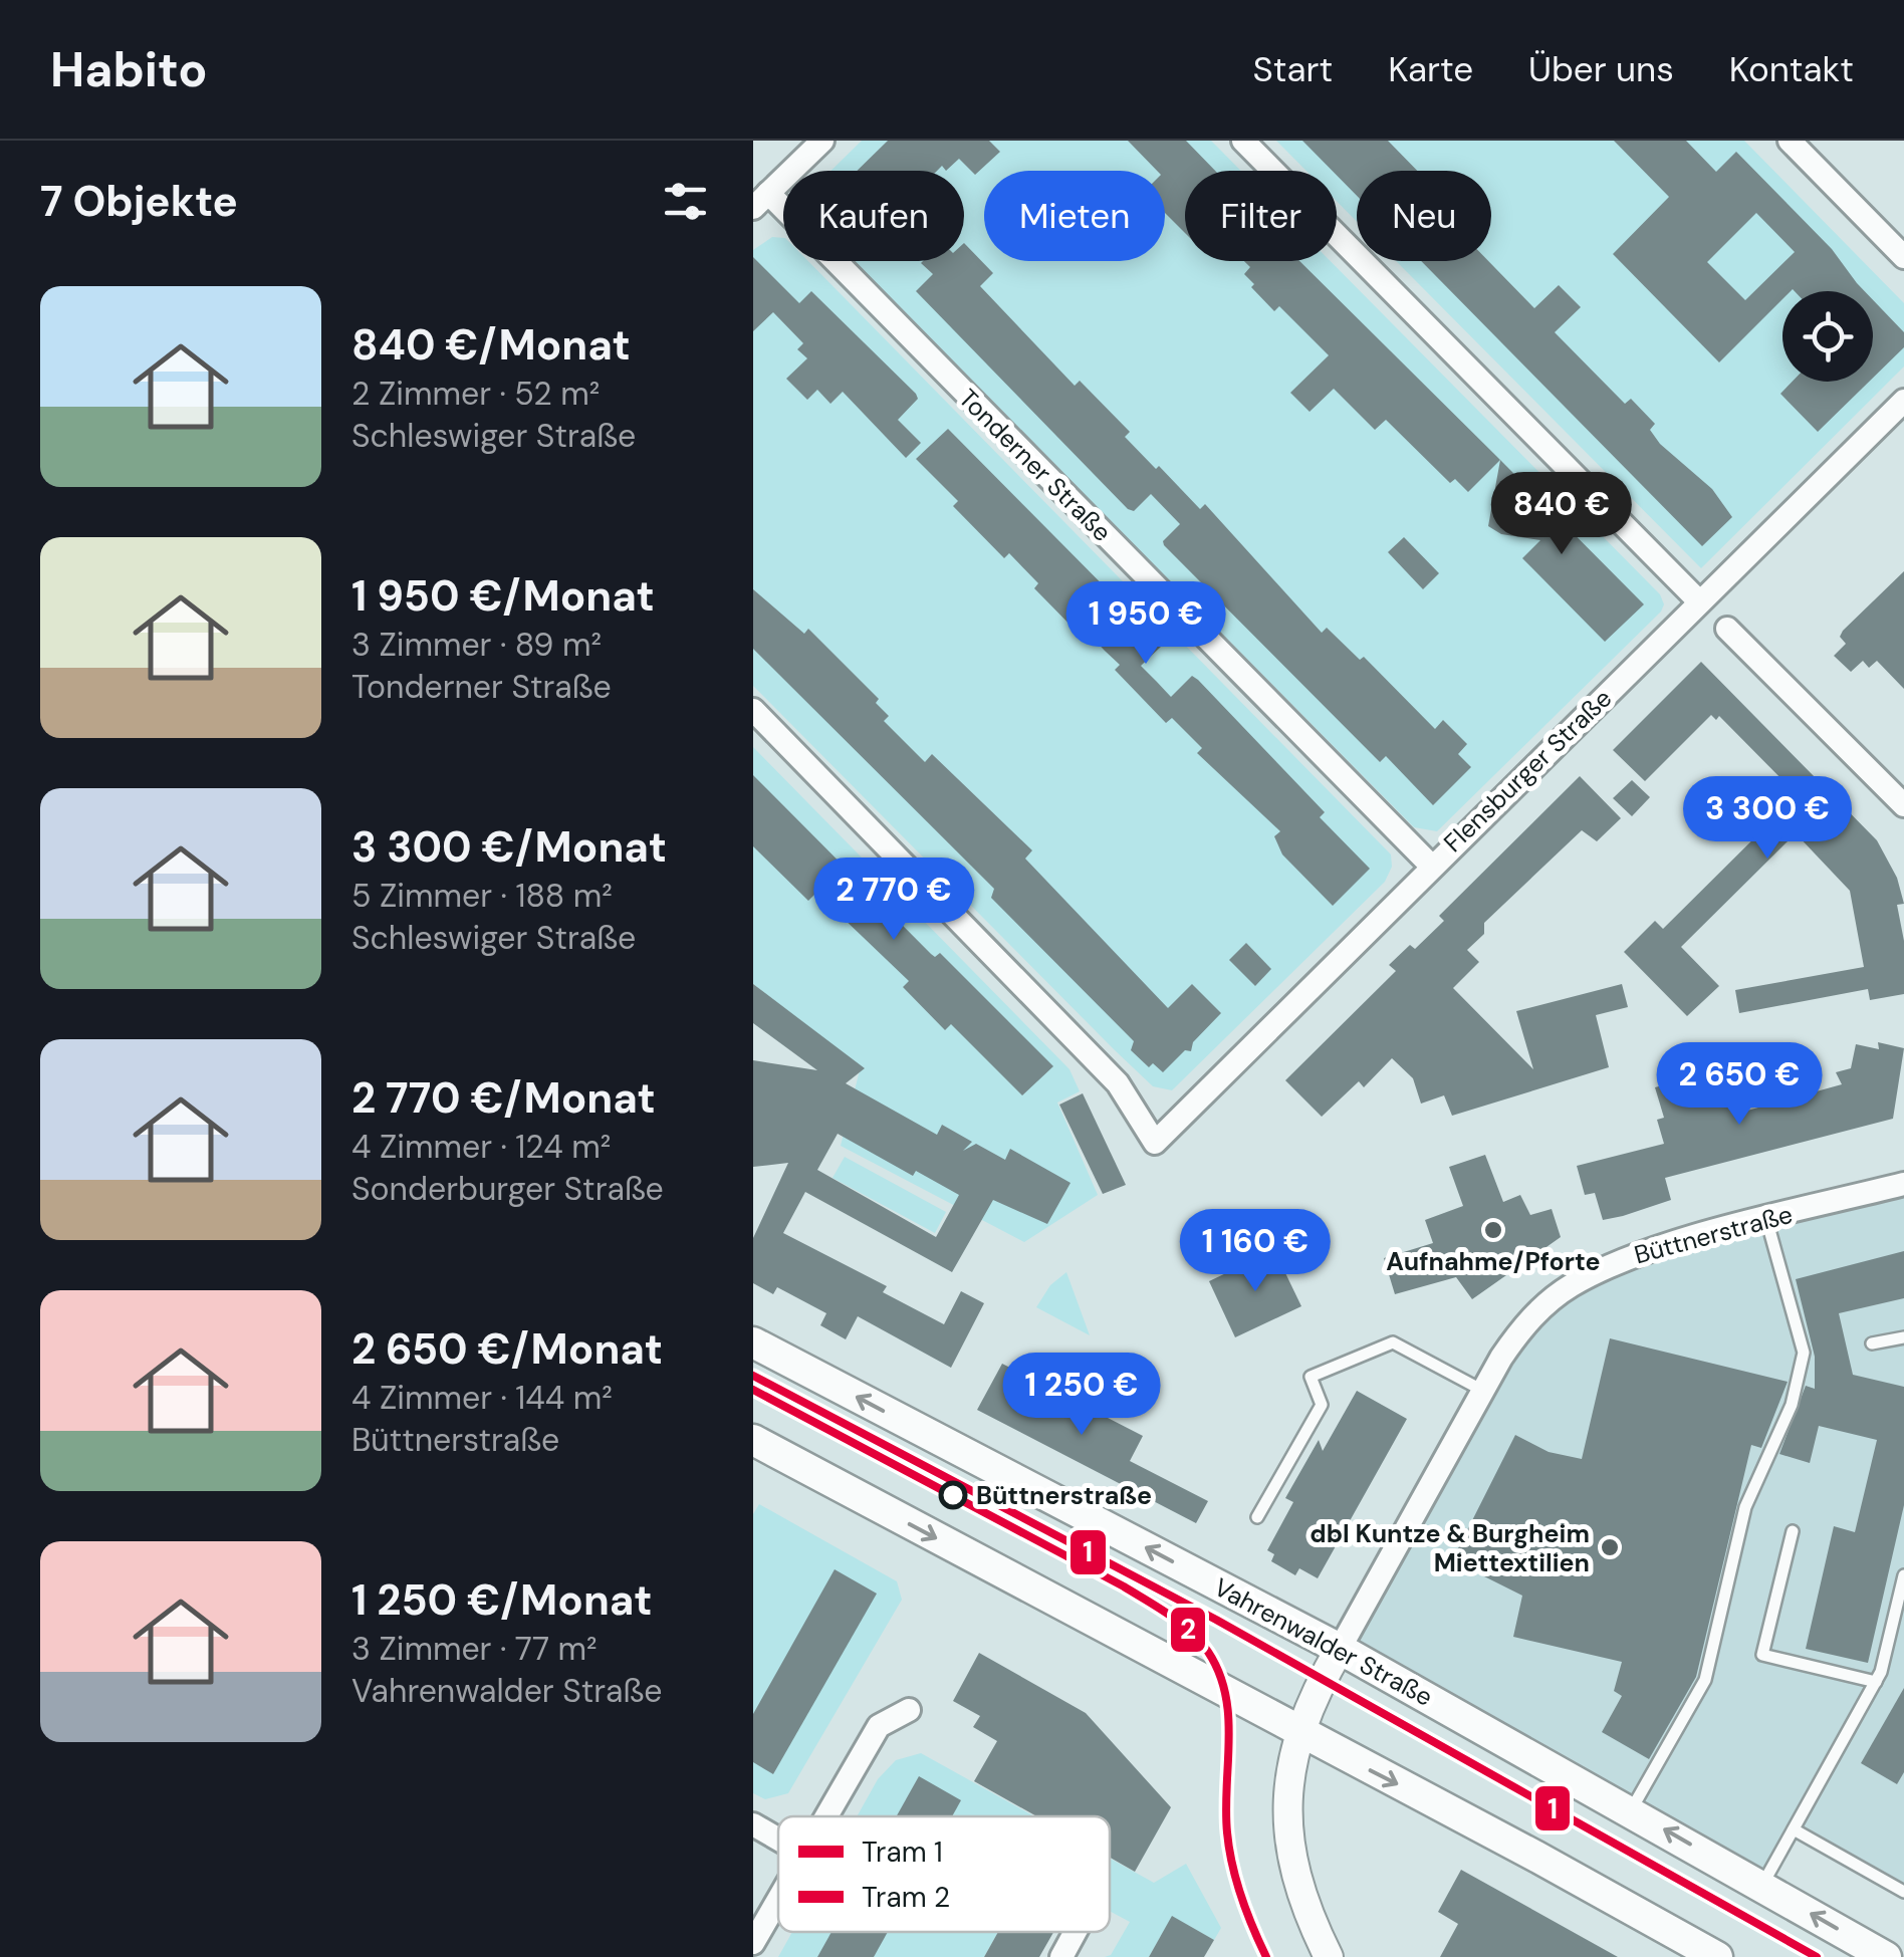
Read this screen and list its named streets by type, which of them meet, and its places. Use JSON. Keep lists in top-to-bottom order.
{
  "streets": {
    "main road": ["Vahrenwalder Straße"],
    "street": ["Tonderner Straße", "Flensburger Straße", "Büttnerstraße"]
  },
  "crossings": [
    ["Tonderner Straße", "Flensburger Straße"],
    ["Büttnerstraße", "Vahrenwalder Straße"]
  ],
  "places": ["Aufnahme/Pforte", "Büttnerstraße", "dbl Kuntze & Burgheim Miettextilien"],
  "lines": ["tram line 1", "tram line 2"],
  "legend": ["Tram 1", "Tram 2"],
  "page": {
    "header": "Habito",
    "nav": [
      "Start",
      "Karte",
      "Über uns",
      "Kontakt"
    ],
    "heading": "7 Objekte",
    "chip": [
      "Kaufen",
      "Mieten",
      "Filter",
      "Neu"
    ],
    "list": [
      {
        "name": "840 €/Monat",
        "note": "2 Zimmer · 52 m² · Schleswiger Straße"
      },
      {
        "name": "1 950 €/Monat",
        "note": "3 Zimmer · 89 m² · Tonderner Straße"
      },
      {
        "name": "3 300 €/Monat",
        "note": "5 Zimmer · 188 m² · Schleswiger Straße"
      },
      {
        "name": "2 770 €/Monat",
        "note": "4 Zimmer · 124 m² · Sonderburger Straße"
      },
      {
        "name": "2 650 €/Monat",
        "note": "4 Zimmer · 144 m² · Büttnerstraße"
      },
      {
        "name": "1 250 €/Monat",
        "note": "3 Zimmer · 77 m² · Vahrenwalder Straße"
      }
    ],
    "price": [
      "840 €",
      "1 950 €",
      "3 300 €",
      "2 770 €",
      "2 650 €",
      "1 160 €",
      "1 250 €"
    ]
  }
}
